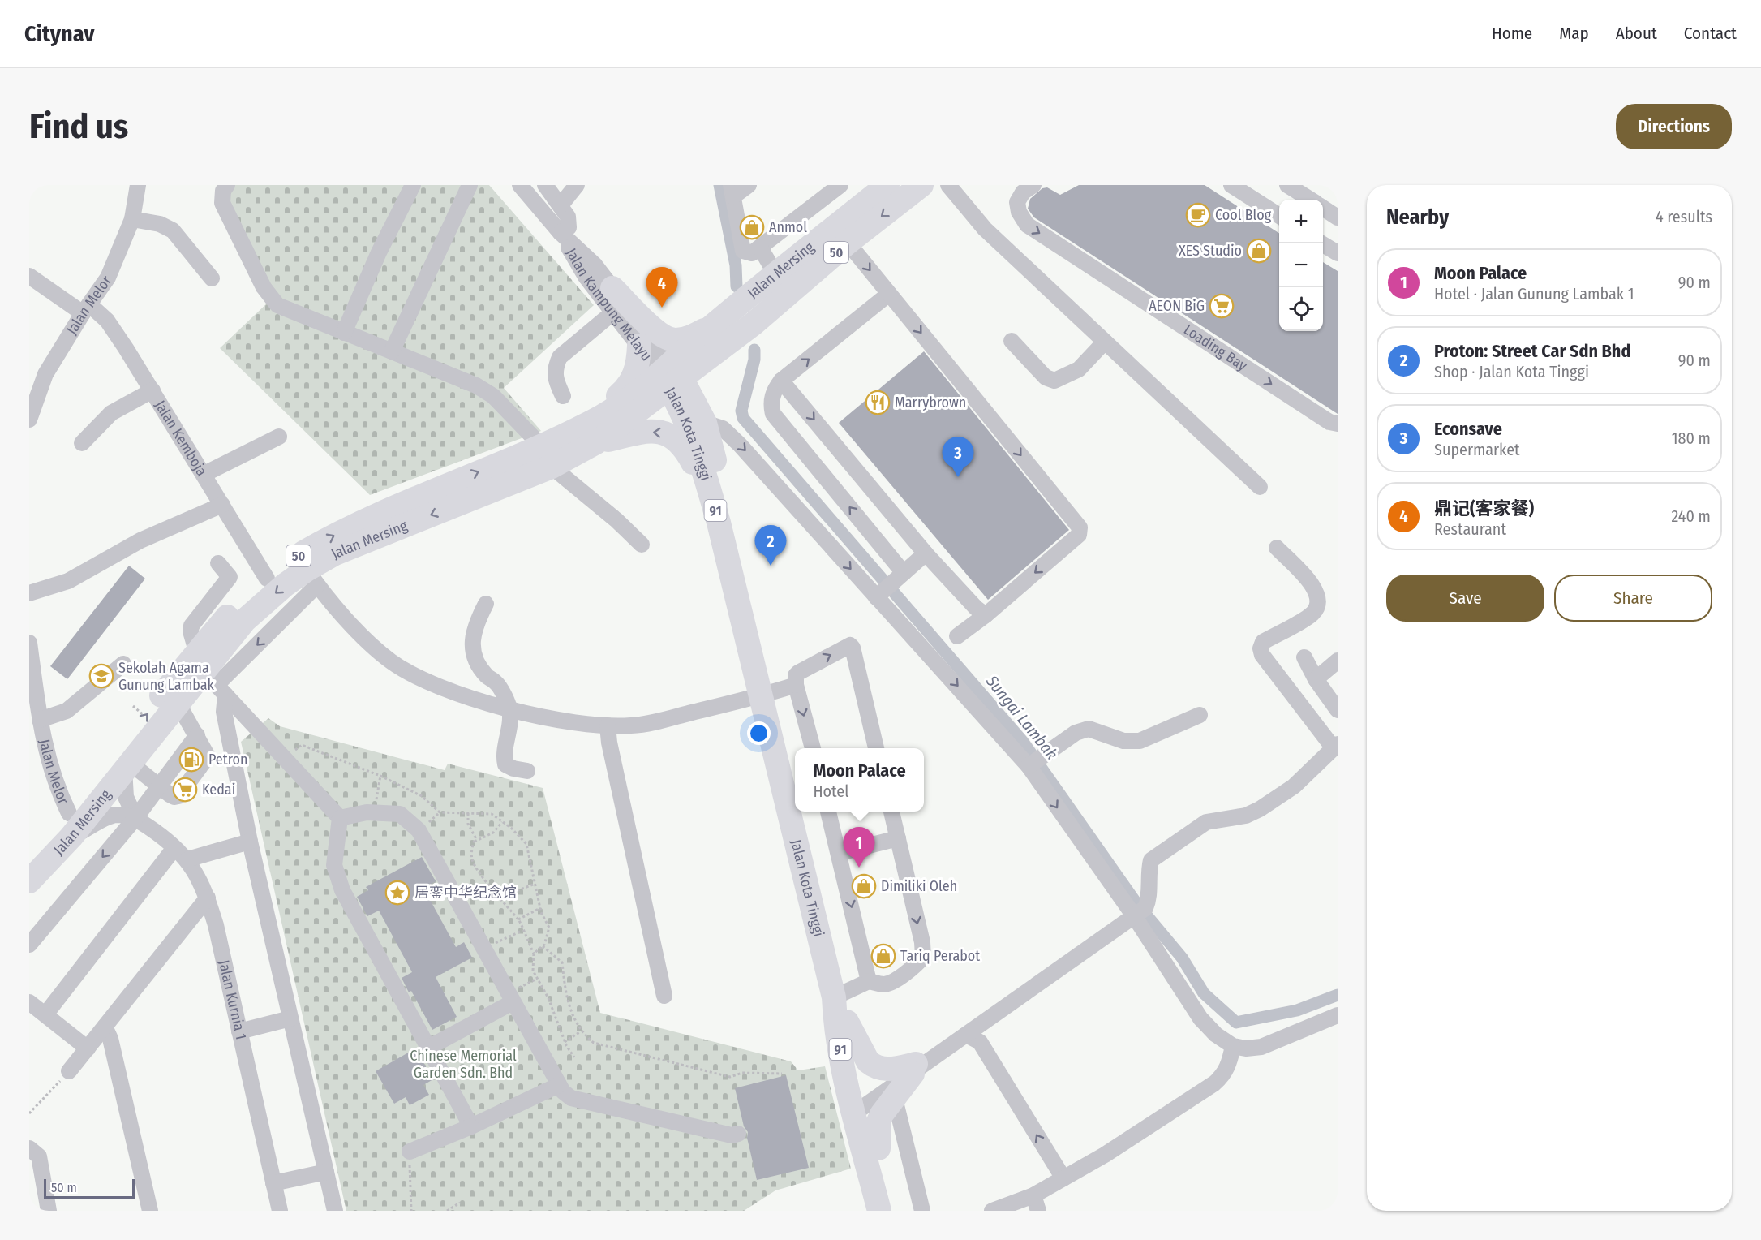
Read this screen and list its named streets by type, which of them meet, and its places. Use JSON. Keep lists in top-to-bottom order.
{
  "streets": {
    "highway": [
      "50",
      "Jalan Mersing",
      "Jalan Kota Tinggi",
      "91"
    ],
    "street": [
      "Jalan Kampung Melayu",
      "Jalan Melor",
      "Loading Bay",
      "Jalan Kemboja",
      "Jalan Kurnia 1"
    ]
  },
  "crossings": [
    ["Jalan Mersing", "Jalan Kampung Melayu"],
    ["Jalan Mersing", "Jalan Melor"],
    ["Jalan Mersing", "Jalan Kota Tinggi"],
    ["Jalan Mersing", "Jalan Kemboja"],
    ["Jalan Kampung Melayu", "Jalan Kota Tinggi"],
    ["Jalan Melor", "Jalan Kemboja"]
  ],
  "water": ["Sungai Lambak"],
  "parks": ["Chinese Memorial Garden Sdn. Bhd"],
  "places": {
    "cafe": ["Cool Blog"],
    "shop": [
      "Anmol",
      "XES Studio",
      "Dimiliki Oleh",
      "Tariq Perabot"
    ],
    "supermarket": ["AEON BiG", "Kedai"],
    "restaurant": ["Marrybrown"],
    "school or university": ["Sekolah Agama Gunung Lambak"],
    "fuel station": ["Petron"],
    "place": ["居銮中华纪念馆"]
  },
  "scale_bar": "50 m",
  "page": {
    "header": "Citynav",
    "nav": [
      "Home",
      "Map",
      "About",
      "Contact"
    ],
    "buttons": [
      "Directions",
      ["Save", "Share"]
    ],
    "title": "Find us",
    "heading": ["Nearby", "4 results"],
    "map_buttons": ["+", "−"],
    "list": [
      {
        "mark": "1",
        "name": "Moon Palace",
        "note": "Hotel · Jalan Gunung Lambak 1",
        "value": "90 m"
      },
      {
        "mark": "2",
        "name": "Proton: Street Car Sdn Bhd",
        "note": "Shop · Jalan Kota Tinggi",
        "value": "90 m"
      },
      {
        "mark": "3",
        "name": "Econsave",
        "note": "Supermarket",
        "value": "180 m"
      },
      {
        "mark": "4",
        "name": "鼎记(客家餐)",
        "note": "Restaurant",
        "value": "240 m"
      }
    ],
    "pins": [
      "4",
      "3",
      "2",
      "1"
    ],
    "popup": ["Moon Palace", "Hotel"],
    "scale": "50 m"
  }
}
